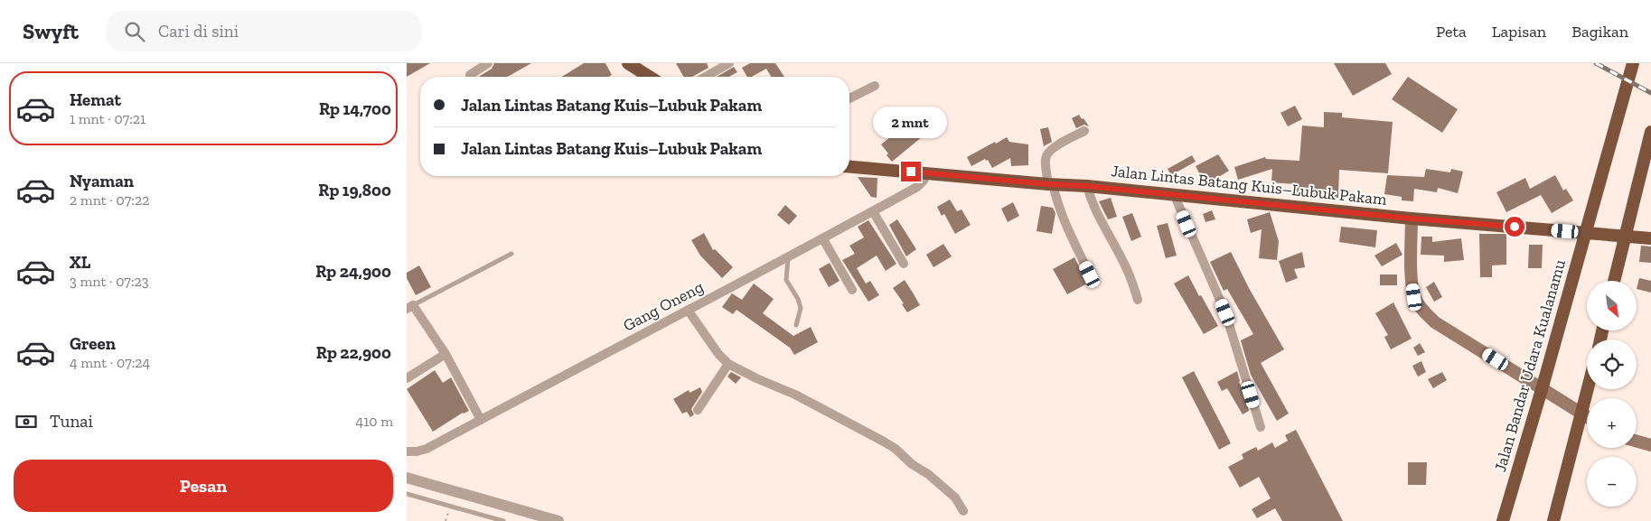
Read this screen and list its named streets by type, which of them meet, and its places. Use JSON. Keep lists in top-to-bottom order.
{
  "streets": {
    "highway": ["Jalan Lintas Batang Kuis–Lubuk Pakam", "Jalan Bandar Udara Kualanamu"],
    "street": ["Gang Oneng"]
  },
  "crossings": [
    ["Jalan Lintas Batang Kuis–Lubuk Pakam", "Gang Oneng"]
  ],
  "north": "bottom right",
  "page": {
    "header": "Swyft",
    "search": "Cari di sini",
    "nav": ["Peta", "Lapisan", "Bagikan"],
    "list": [
      {
        "name": "Hemat",
        "note": "1 mnt · 07:21",
        "value": "Rp 14,700"
      },
      {
        "name": "Nyaman",
        "note": "2 mnt · 07:22",
        "value": "Rp 19,800"
      },
      {
        "name": "XL",
        "note": "3 mnt · 07:23",
        "value": "Rp 24,900"
      },
      {
        "name": "Green",
        "note": "4 mnt · 07:24",
        "value": "Rp 22,900"
      }
    ],
    "banner": ["Jalan Lintas Batang Kuis–Lubuk Pakam", "Jalan Lintas Batang Kuis–Lubuk Pakam"],
    "bubble": "2 mnt",
    "map_buttons": ["+", "−"],
    "pay": ["Tunai", "410 m"],
    "buttons": "Pesan"
  }
}
